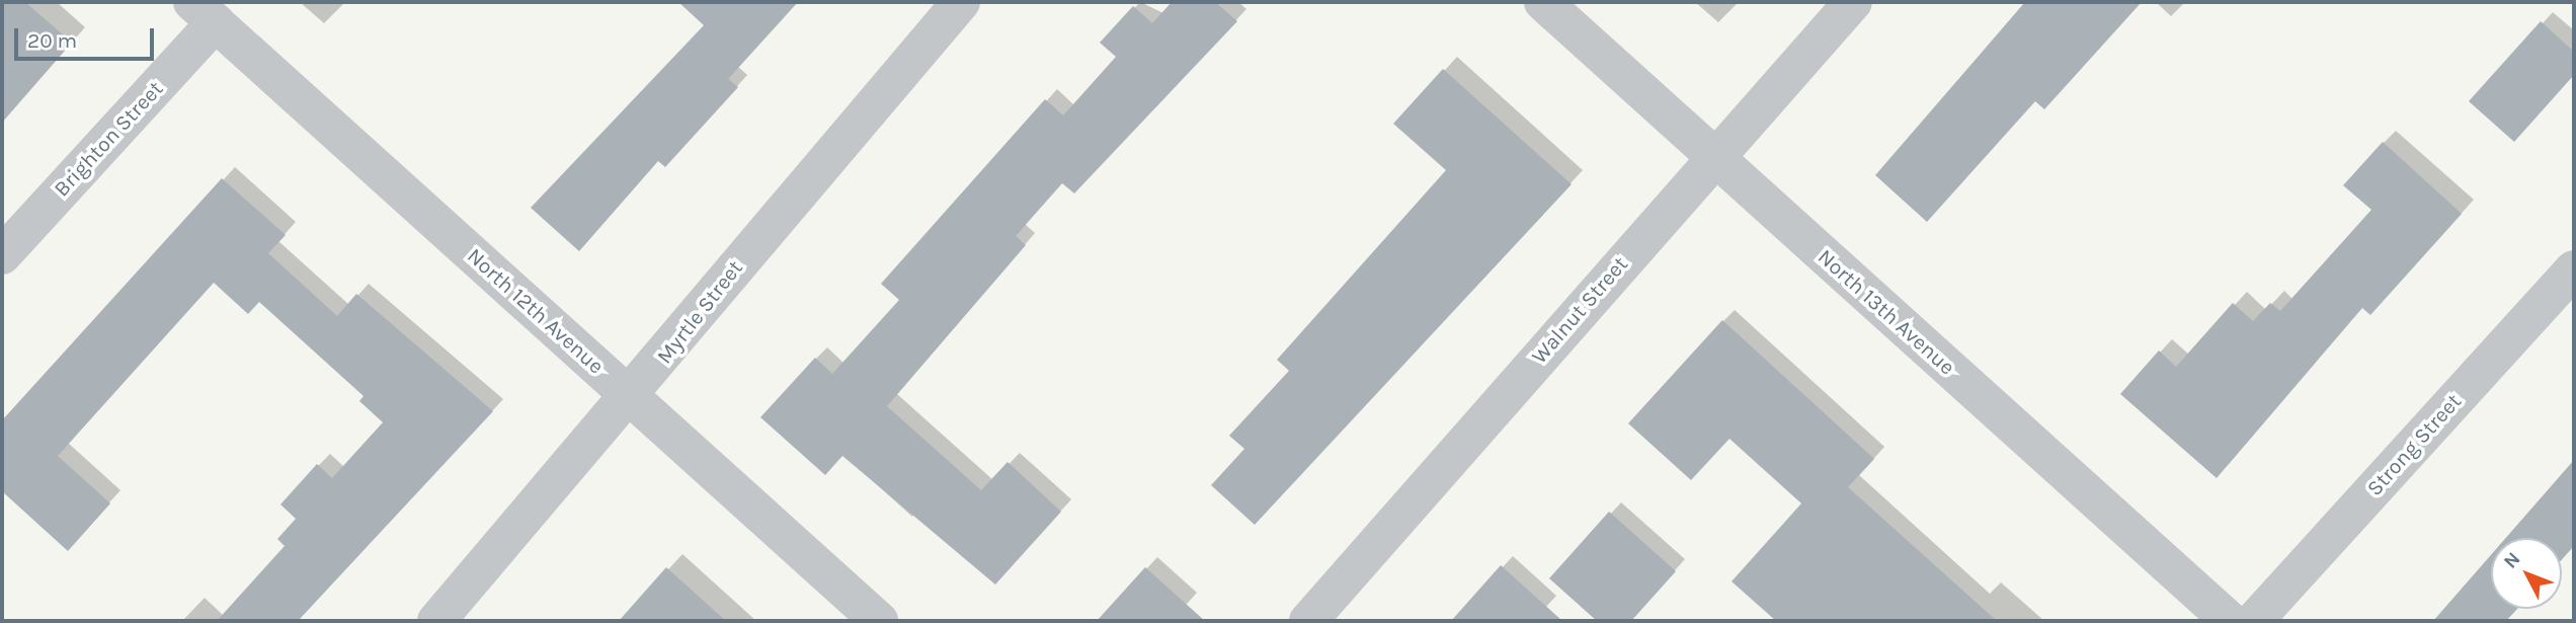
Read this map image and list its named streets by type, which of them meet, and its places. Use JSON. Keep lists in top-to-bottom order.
{
  "streets": {
    "street": [
      "Brighton Street",
      "Walnut Street",
      "North 12th Avenue",
      "Myrtle Street",
      "North 13th Avenue",
      "Strong Street"
    ]
  },
  "crossings": [
    ["Brighton Street", "North 12th Avenue"],
    ["Walnut Street", "North 13th Avenue"],
    ["North 12th Avenue", "Myrtle Street"]
  ],
  "scale_bar": "20 m",
  "north": "top left"
}
